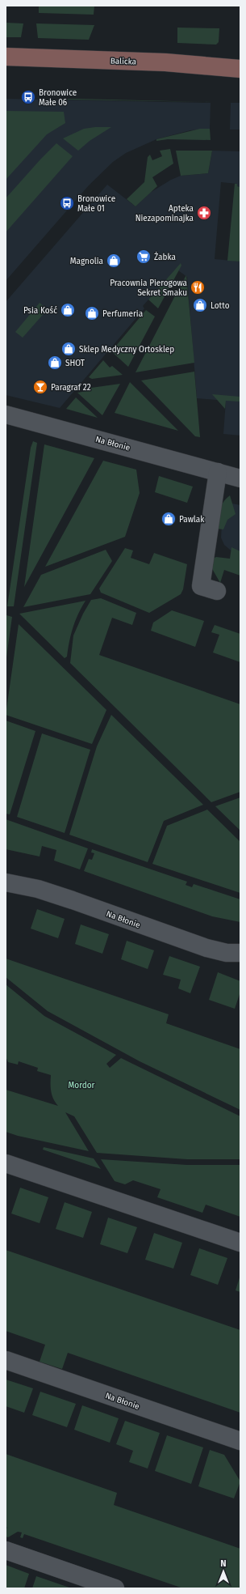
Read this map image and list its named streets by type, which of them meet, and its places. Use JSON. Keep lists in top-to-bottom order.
{
  "streets": {
    "street": ["Balicka", "Na Błonie"]
  },
  "parks": ["Mordor"],
  "places": {
    "bus stop": ["Bronowice Małe 06", "Bronowice Małe 01"],
    "pharmacy": ["Apteka Niezapominajka"],
    "supermarket": ["Żabka"],
    "shop": [
      "Magnolia",
      "Lotto",
      "Psia Kość",
      "Perfumeria",
      "Sklep Medyczny Ortosklep",
      "SHOT",
      "Pawlak"
    ],
    "restaurant": ["Pracownia Pierogowa Sekret Smaku"],
    "bar": ["Paragraf 22"]
  },
  "north": "top"
}
